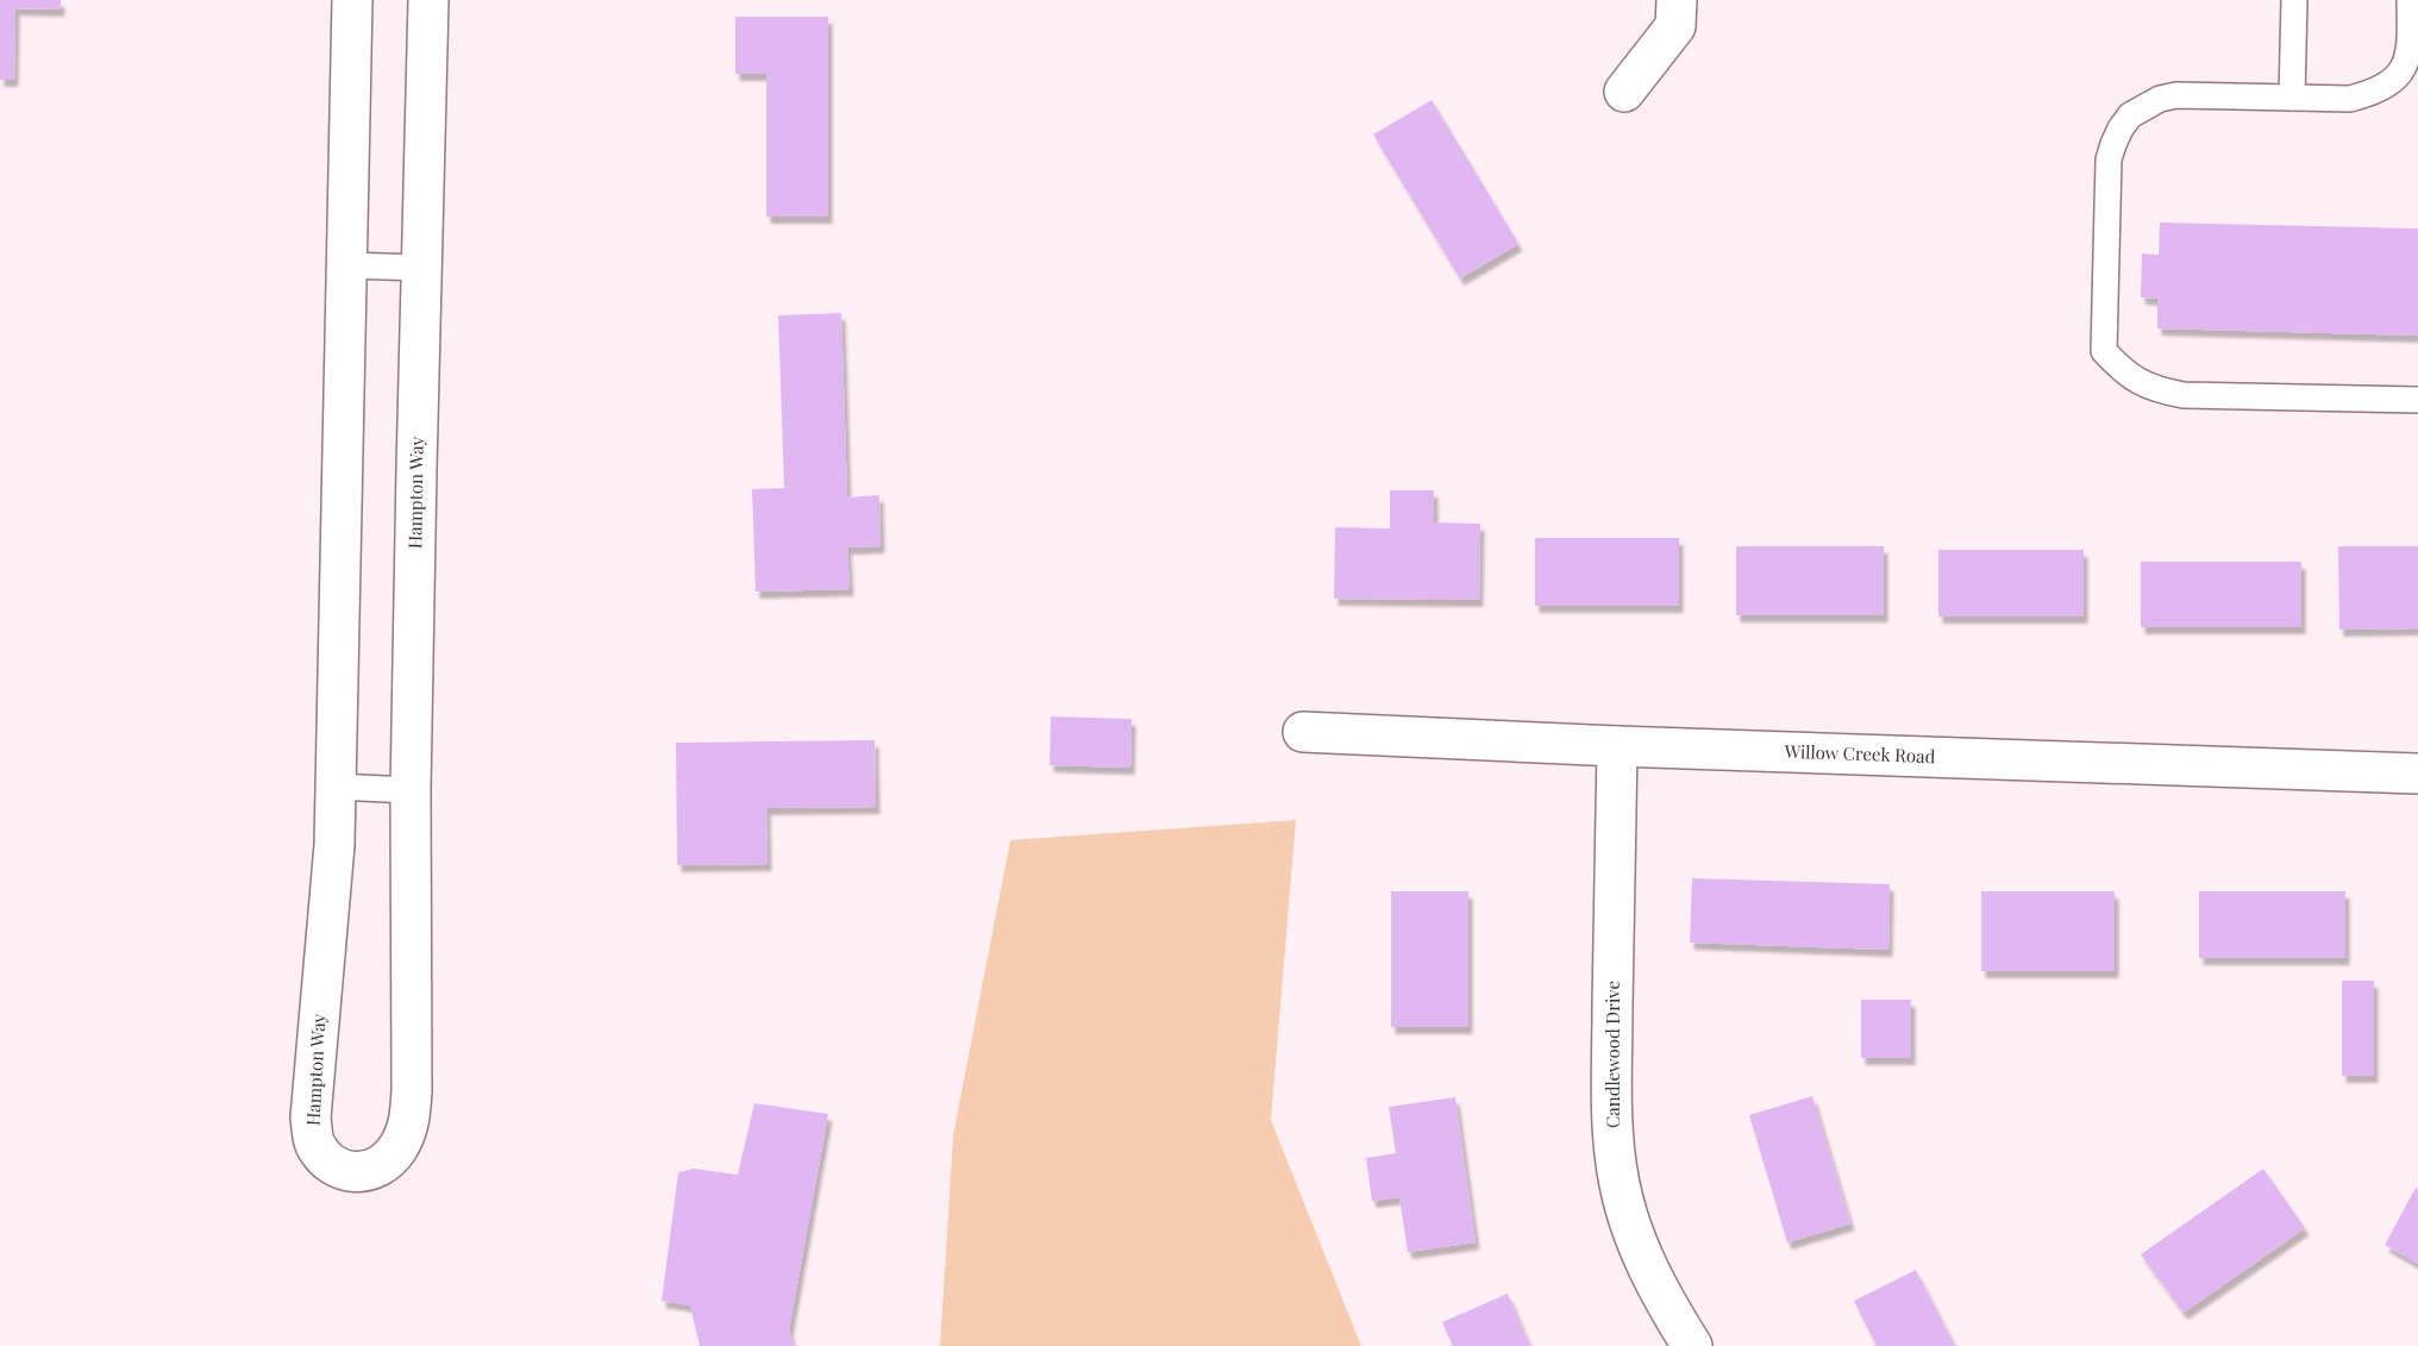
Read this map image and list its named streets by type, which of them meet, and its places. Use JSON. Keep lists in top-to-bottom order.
{
  "streets": {
    "street": ["Hampton Way", "Willow Creek Road", "Candlewood Drive"]
  },
  "crossings": [
    ["Willow Creek Road", "Candlewood Drive"]
  ]
}
